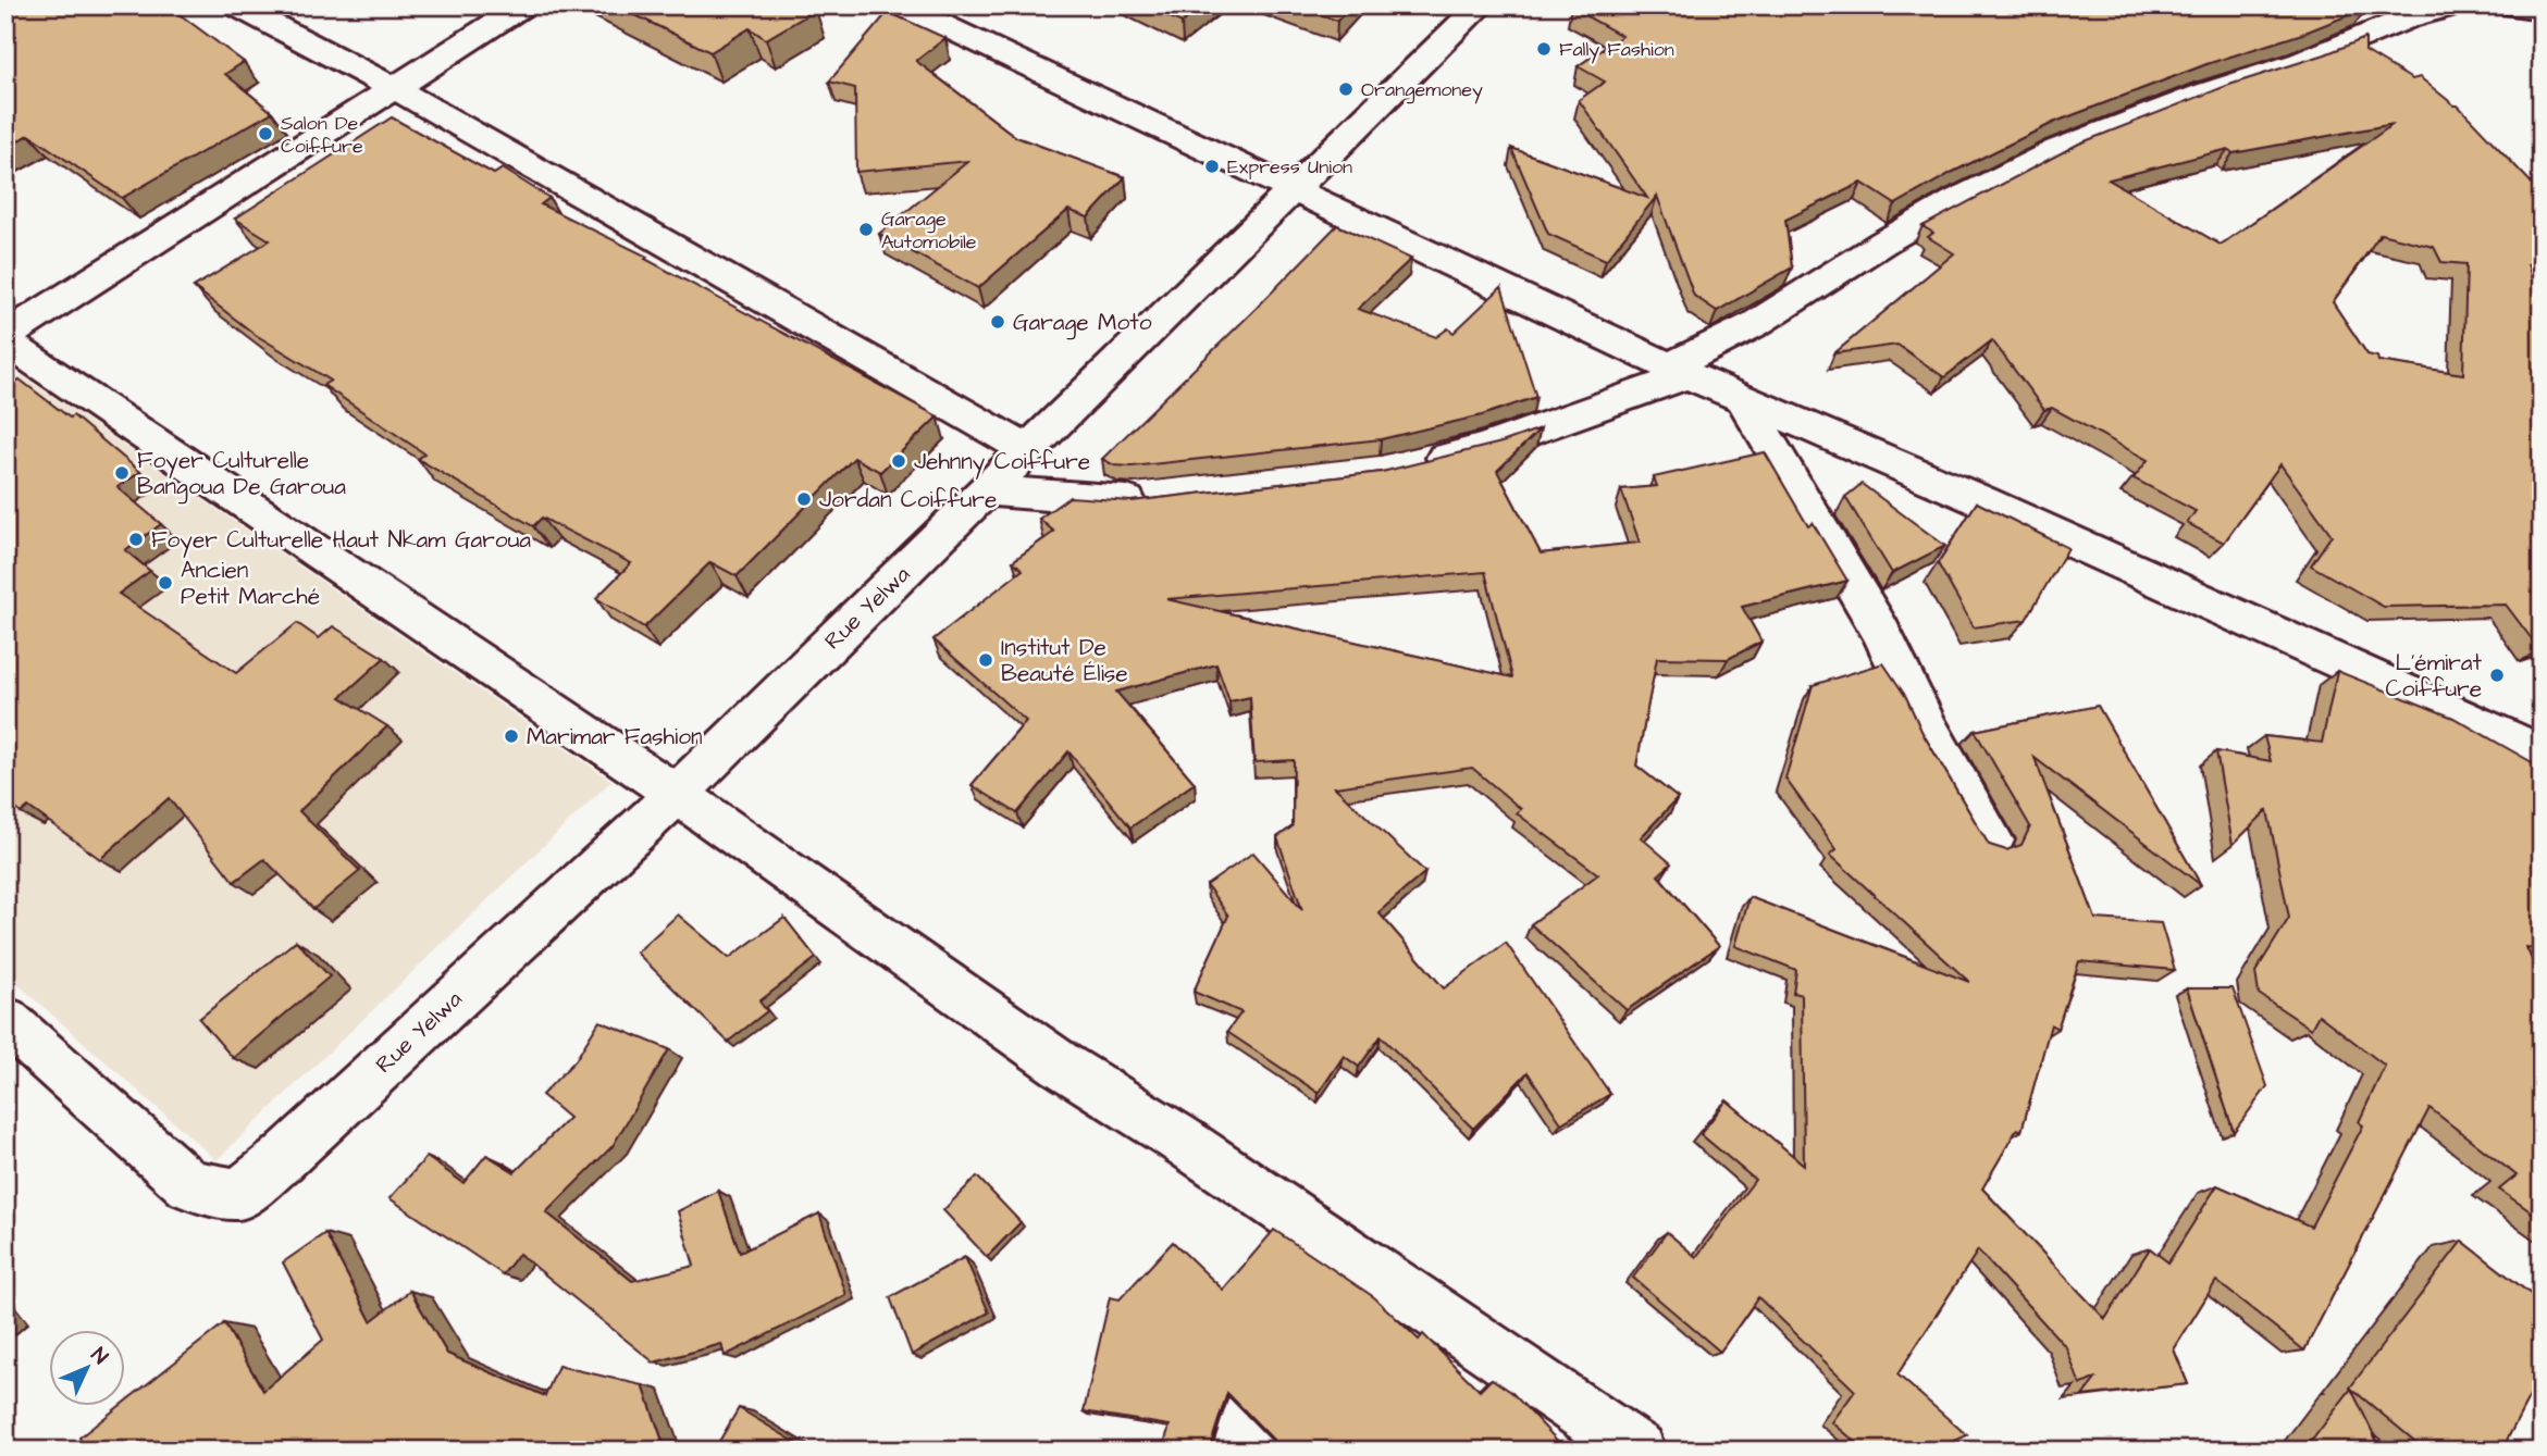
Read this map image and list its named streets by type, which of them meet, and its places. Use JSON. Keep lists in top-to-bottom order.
{
  "streets": {
    "street": ["Rue Yelwa"]
  },
  "places": [
    "Fally Fashion",
    "Orangemoney",
    "Salon De Coiffure",
    "Express Union",
    "Garage Automobile",
    "Garage Moto",
    "Jehnny Coiffure",
    "Foyer Culturelle Bangoua De Garoua",
    "Jordan Coiffure",
    "Foyer Culturelle Haut Nkam Garoua",
    "Ancien Petit Marché",
    "Institut De Beauté Élise",
    "L'émirat Coiffure",
    "Marimar Fashion"
  ],
  "north": "top right"
}
